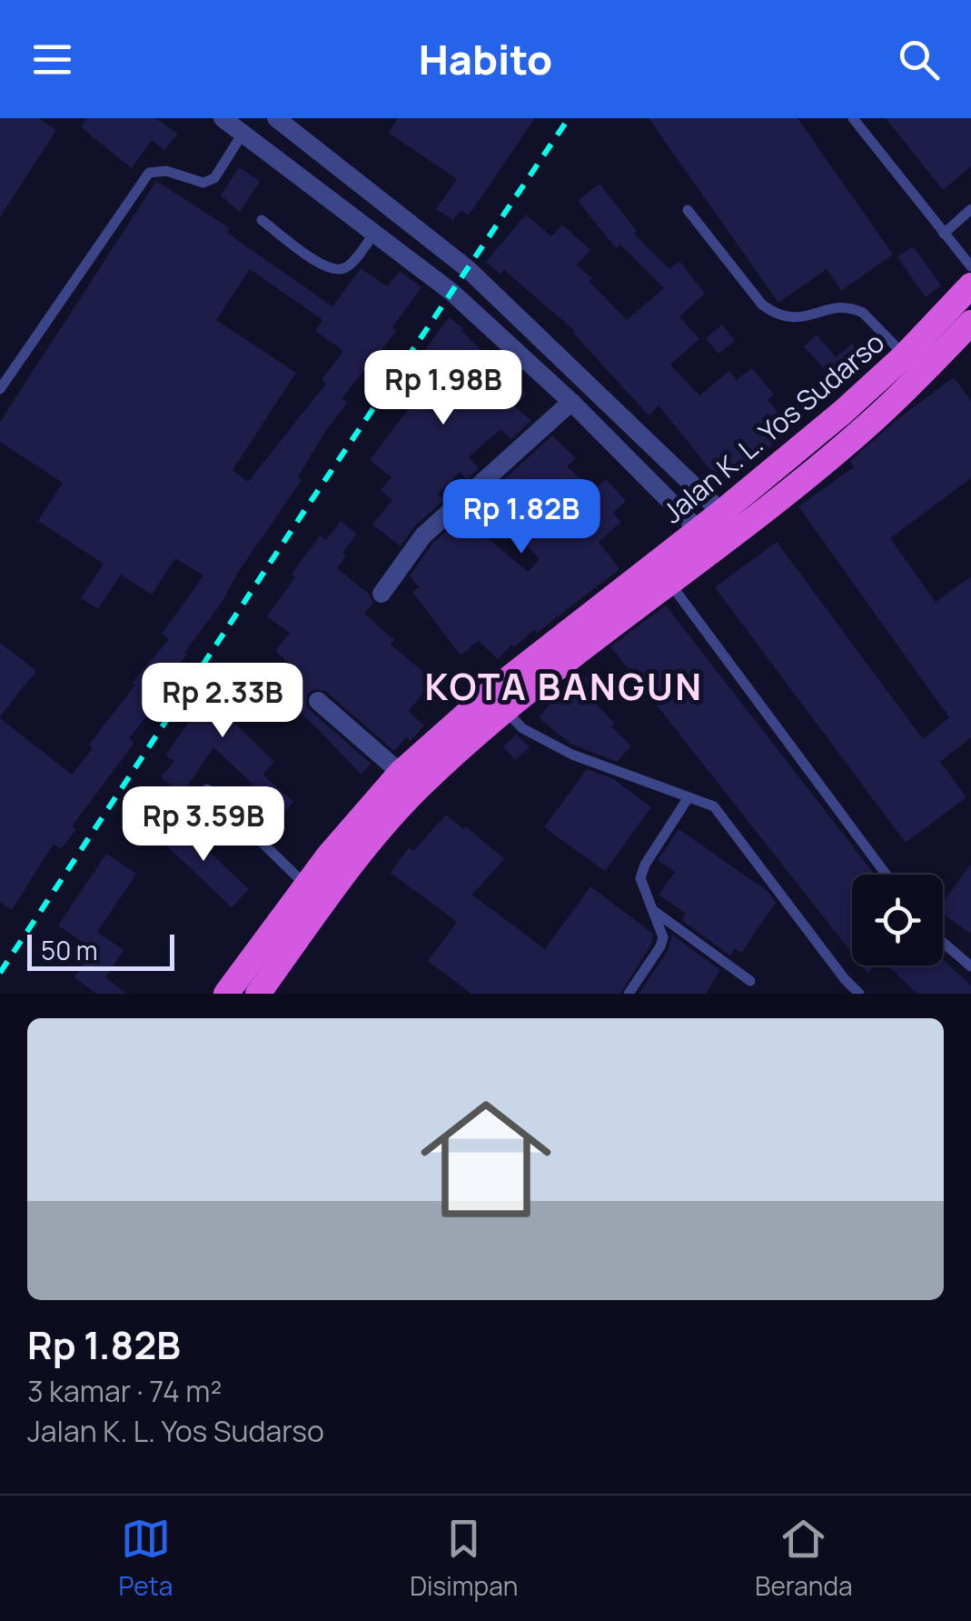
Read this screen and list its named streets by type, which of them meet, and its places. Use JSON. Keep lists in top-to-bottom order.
{
  "streets": {
    "highway": ["Jalan K. L. Yos Sudarso"]
  },
  "districts": ["KOTA BANGUN"],
  "scale_bar": "50 m",
  "page": {
    "header": "Habito",
    "price": [
      "Rp 1.98B",
      "Rp 1.82B",
      "Rp 2.33B",
      "Rp 3.59B"
    ],
    "scale": "50 m",
    "list": [
      {
        "name": "Rp 1.82B",
        "note": "3 kamar · 74 m² · Jalan K. L. Yos Sudarso"
      }
    ],
    "tabs": ["Peta", "Disimpan", "Beranda"]
  }
}
